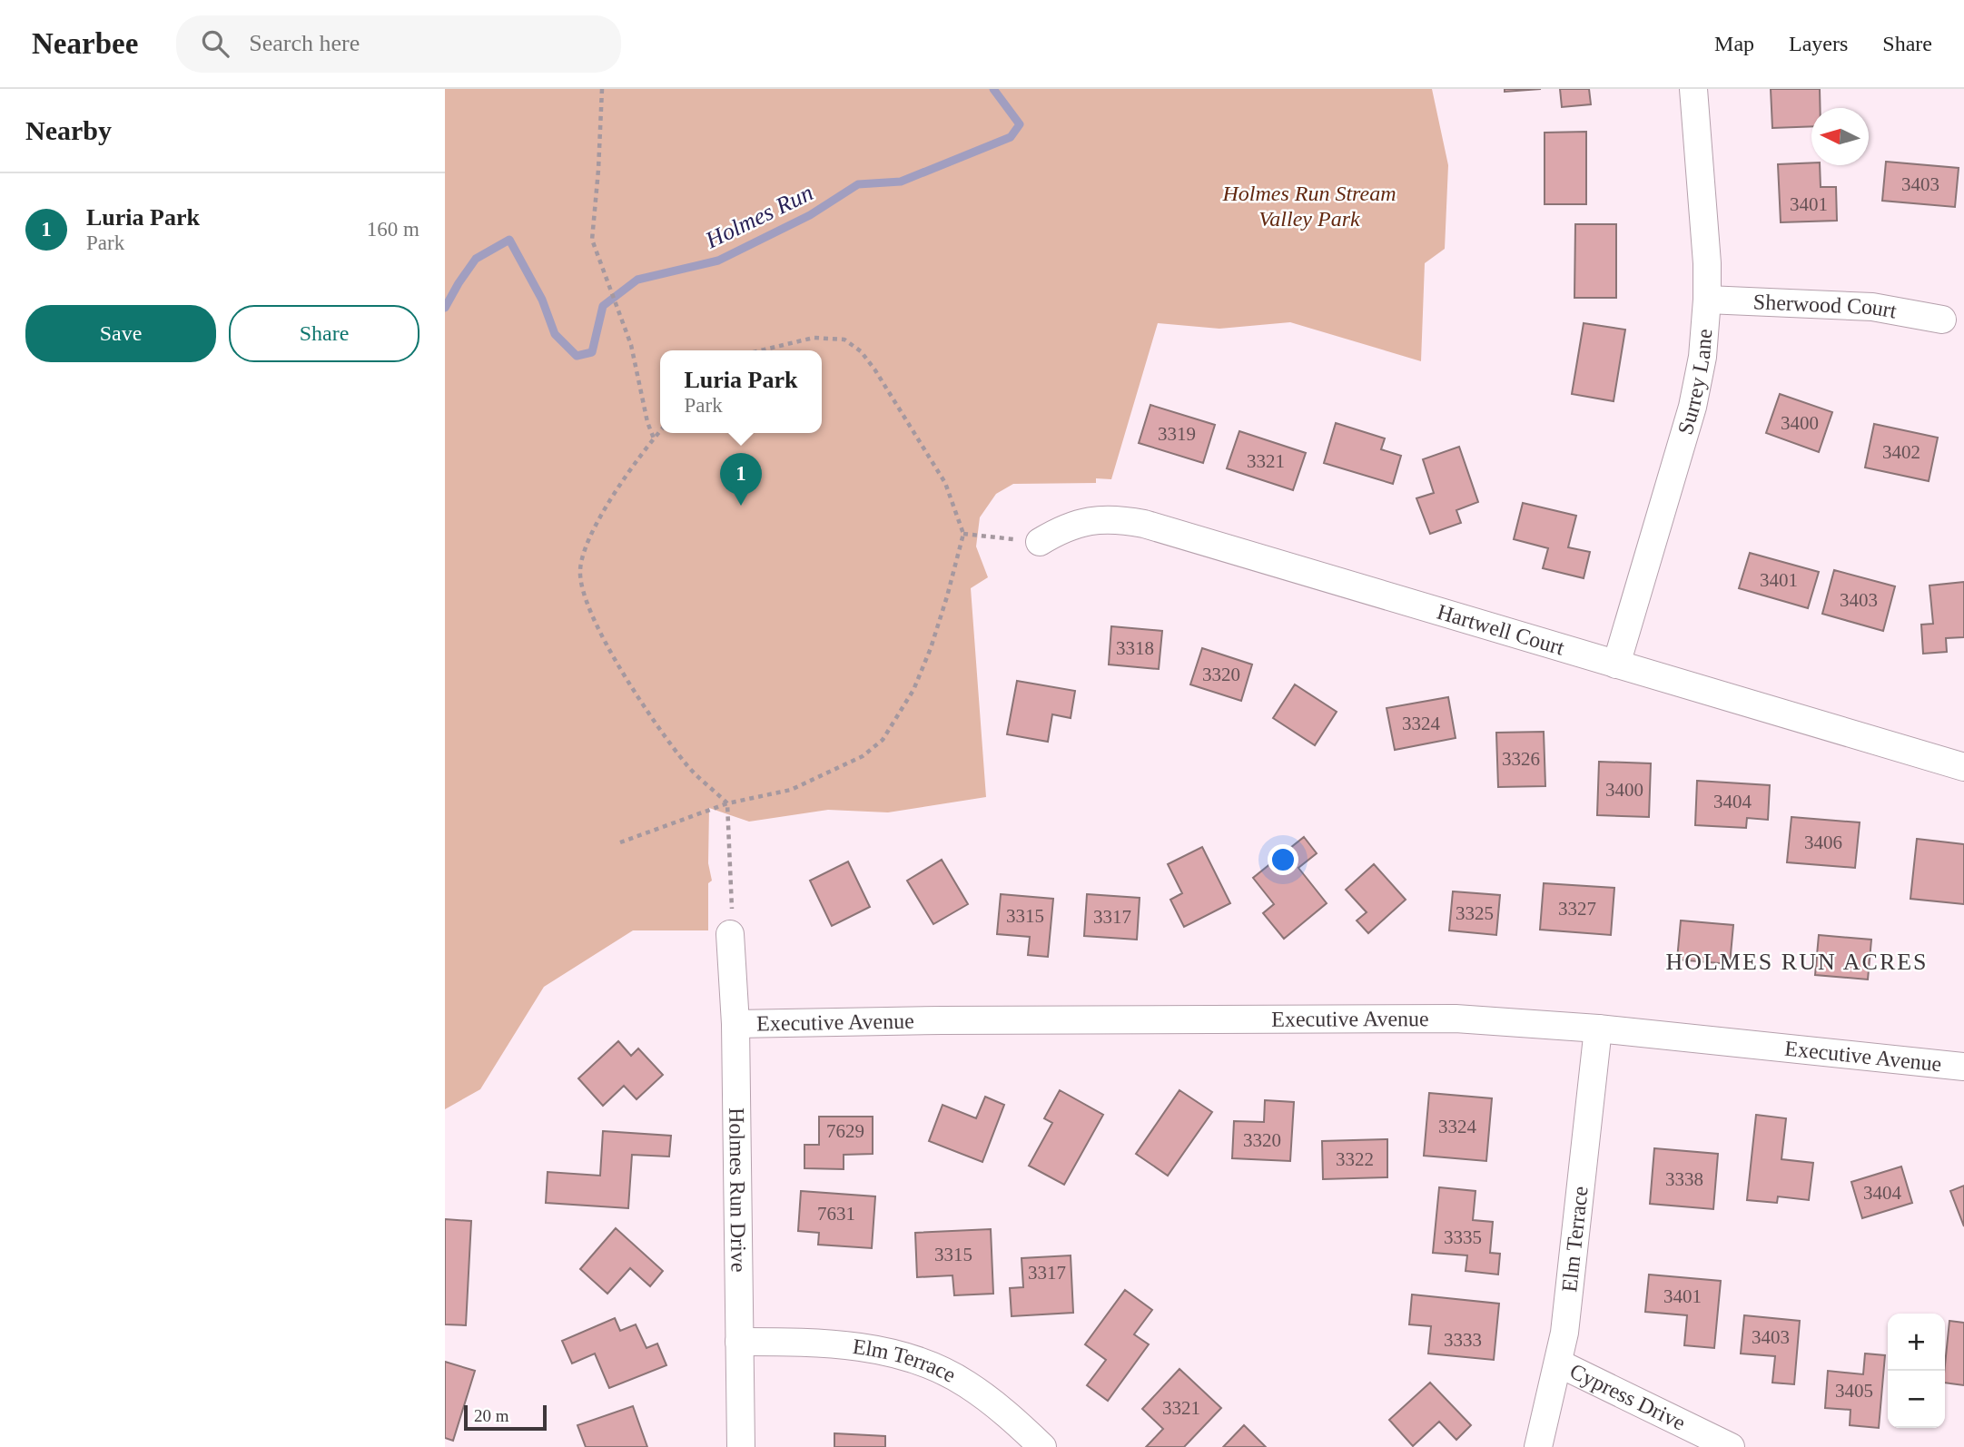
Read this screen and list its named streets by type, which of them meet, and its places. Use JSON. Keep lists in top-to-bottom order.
{
  "streets": {
    "street": [
      "Sherwood Court",
      "Surrey Lane",
      "Hartwell Court",
      "Executive Avenue",
      "Holmes Run Drive",
      "Elm Terrace",
      "Cypress Drive"
    ]
  },
  "crossings": [
    ["Sherwood Court", "Surrey Lane"],
    ["Surrey Lane", "Hartwell Court"],
    ["Executive Avenue", "Holmes Run Drive"],
    ["Executive Avenue", "Elm Terrace"],
    ["Holmes Run Drive", "Elm Terrace"],
    ["Elm Terrace", "Cypress Drive"]
  ],
  "districts": ["HOLMES RUN ACRES"],
  "water": ["Holmes Run"],
  "parks": ["Holmes Run Stream Valley Park"],
  "house_numbers": [
    "3403",
    "3401",
    "3400",
    "3319",
    "3402",
    "3321",
    "3401",
    "3403",
    "3318",
    "3320",
    "3324",
    "3326",
    "3400",
    "3404",
    "3406",
    "3327",
    "3325",
    "3315",
    "3317",
    "3324",
    "7629",
    "3320",
    "3322",
    "3338",
    "3404",
    "7631",
    "3335",
    "3315",
    "3317",
    "3401",
    "3403",
    "3333",
    "3405",
    "3321"
  ],
  "scale_bar": "20 m",
  "north": "left",
  "page": {
    "header": "Nearbee",
    "search": "Search here",
    "nav": ["Map", "Layers", "Share"],
    "heading": "Nearby",
    "list": [
      {
        "mark": "1",
        "name": "Luria Park",
        "note": "Park",
        "value": "160 m"
      }
    ],
    "buttons": ["Save", "Share"],
    "popup": ["Luria Park", "Park"],
    "pins": "1",
    "map_buttons": ["+", "−"],
    "scale": "20 m"
  }
}
